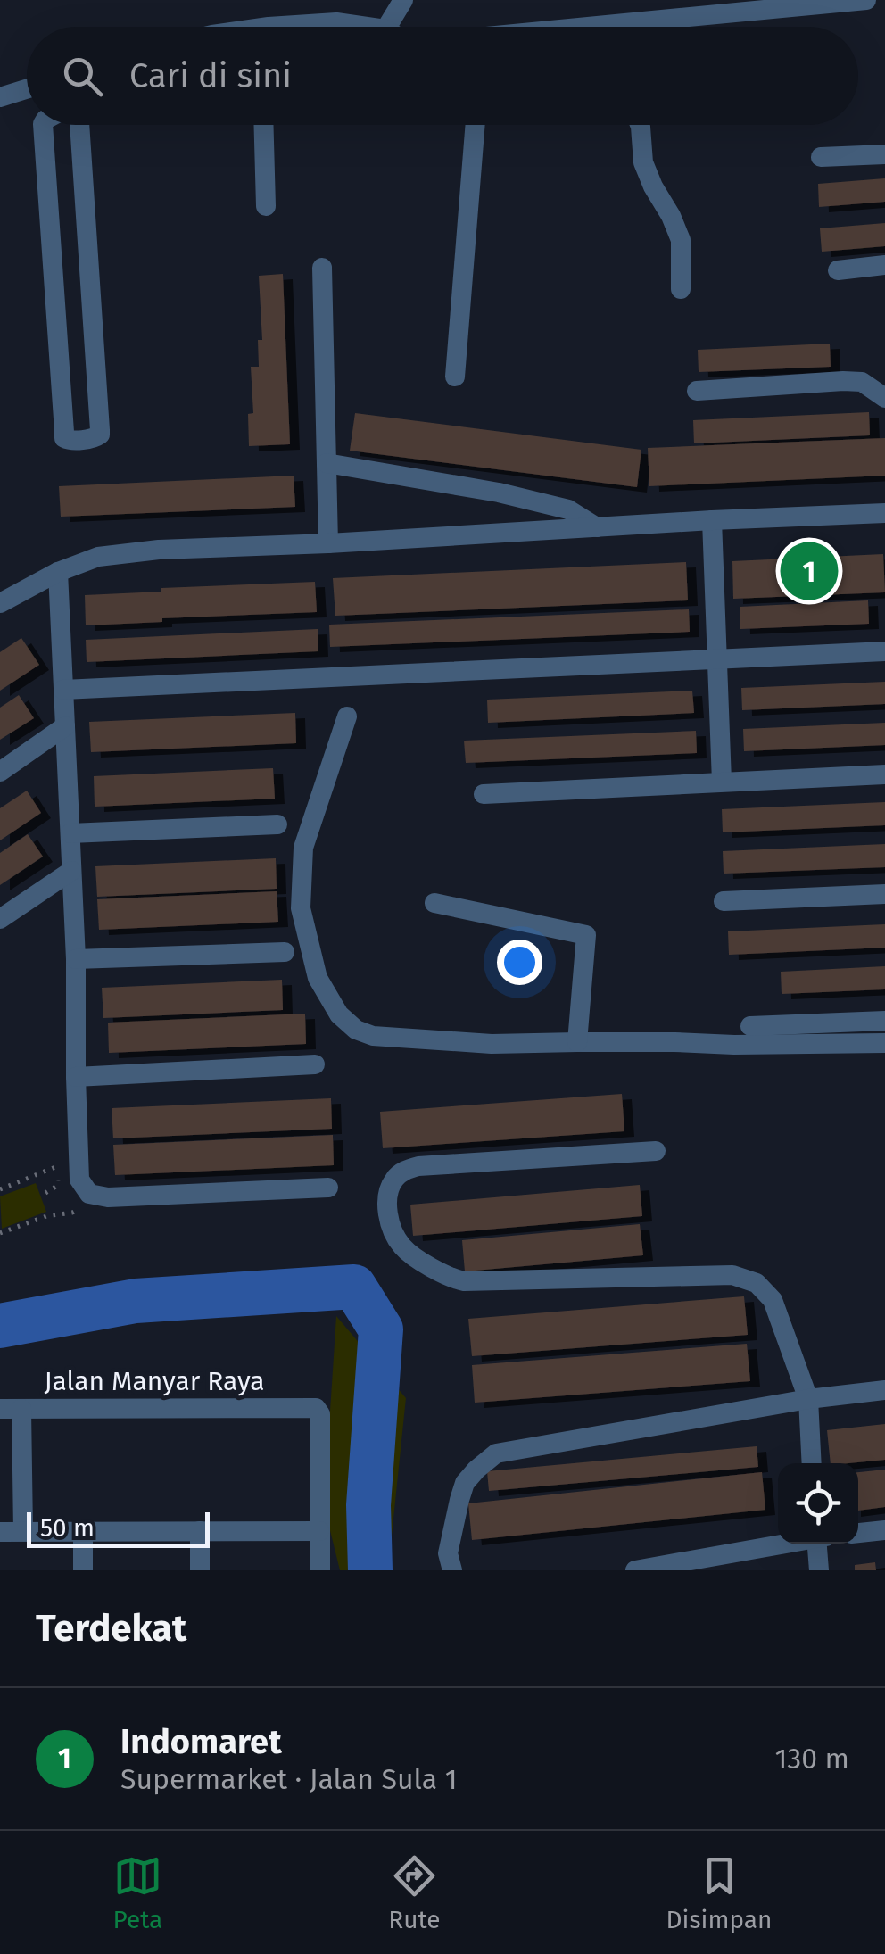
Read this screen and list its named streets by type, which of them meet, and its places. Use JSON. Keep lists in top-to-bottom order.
{
  "streets": {
    "street": ["Jalan Manyar Raya"]
  },
  "scale_bar": "50 m",
  "page": {
    "search": "Cari di sini",
    "pins": "1",
    "scale": "50 m",
    "heading": "Terdekat",
    "list": [
      {
        "mark": "1",
        "name": "Indomaret",
        "note": "Supermarket · Jalan Sula 1",
        "value": "130 m"
      }
    ],
    "nav": ["Peta", "Rute", "Disimpan"]
  }
}
